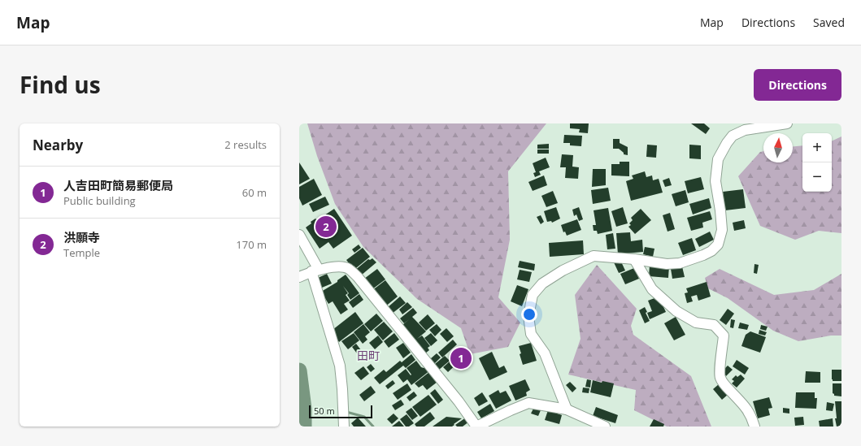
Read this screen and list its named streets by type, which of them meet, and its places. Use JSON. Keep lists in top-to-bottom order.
{
  "districts": ["田町"],
  "scale_bar": "50 m",
  "north": "top",
  "page": {
    "header": "Map",
    "nav": ["Map", "Directions", "Saved"],
    "title": "Find us",
    "buttons": "Directions",
    "heading": ["Nearby", "2 results"],
    "map_buttons": ["+", "−"],
    "list": [
      {
        "mark": "1",
        "name": "人吉田町簡易郵便局",
        "note": "Public building",
        "value": "60 m"
      },
      {
        "mark": "2",
        "name": "洪願寺",
        "note": "Temple",
        "value": "170 m"
      }
    ],
    "pins": ["2", "1"],
    "scale": "50 m"
  }
}
